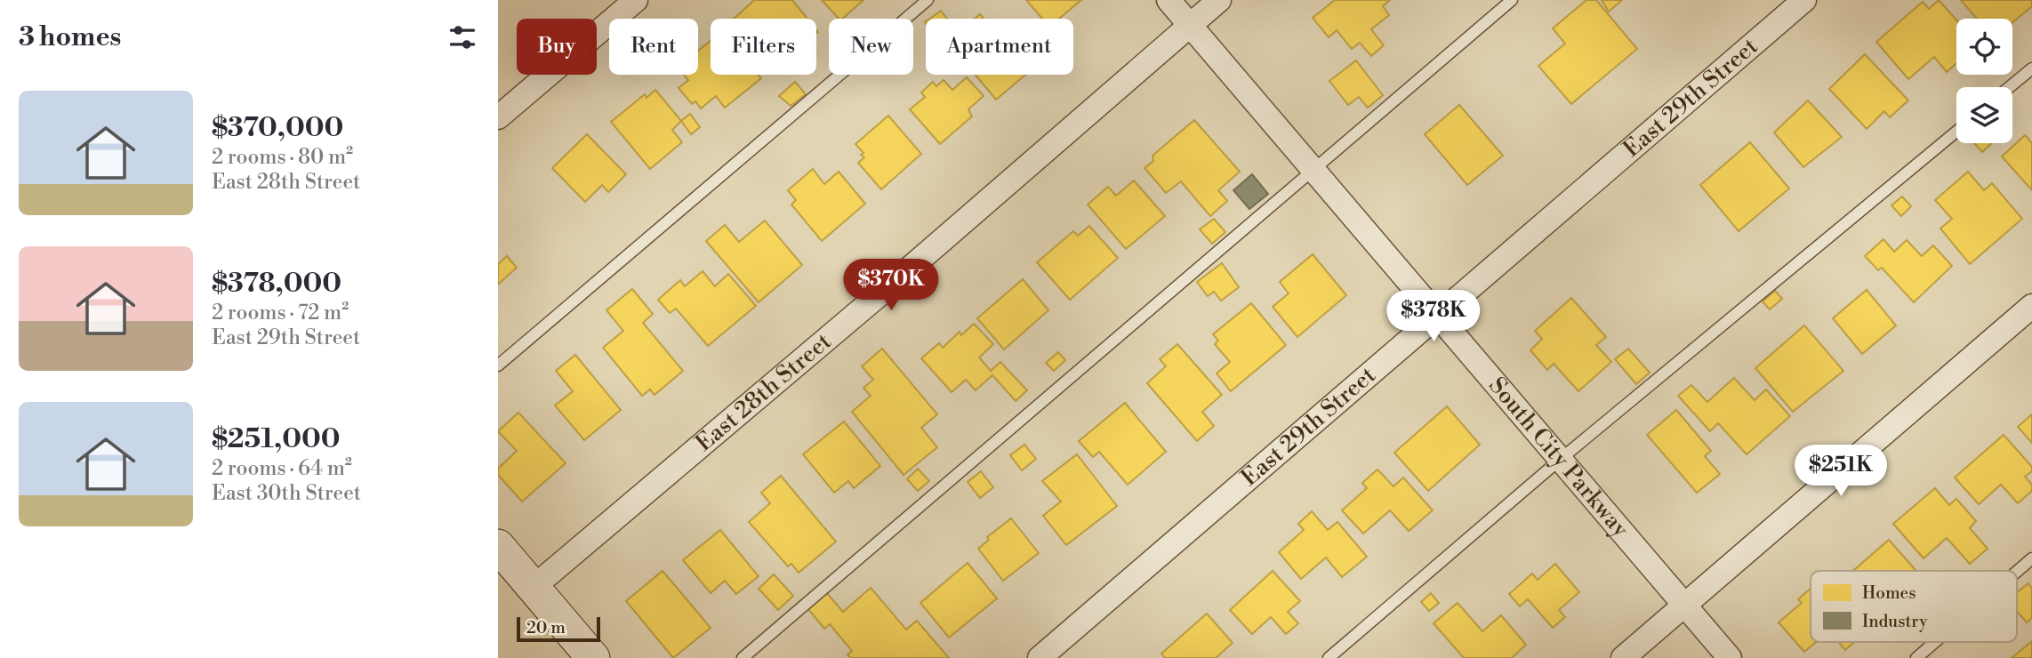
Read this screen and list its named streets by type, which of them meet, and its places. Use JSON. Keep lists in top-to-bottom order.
{
  "streets": {
    "street": ["East 29th Street", "East 28th Street", "South City Parkway"]
  },
  "crossings": [
    ["East 29th Street", "South City Parkway"],
    ["East 28th Street", "South City Parkway"]
  ],
  "legend": ["Homes", "Industry"],
  "scale_bar": "20 m",
  "page": {
    "heading": "3 homes",
    "chip": [
      "Buy",
      "Rent",
      "Filters",
      "New",
      "Apartment"
    ],
    "list": [
      {
        "name": "$370,000",
        "note": "2 rooms · 80 m² · East 28th Street"
      },
      {
        "name": "$378,000",
        "note": "2 rooms · 72 m² · East 29th Street"
      },
      {
        "name": "$251,000",
        "note": "2 rooms · 64 m² · East 30th Street"
      }
    ],
    "price": ["$370K", "$378K", "$251K"],
    "scale": "20 m"
  }
}
